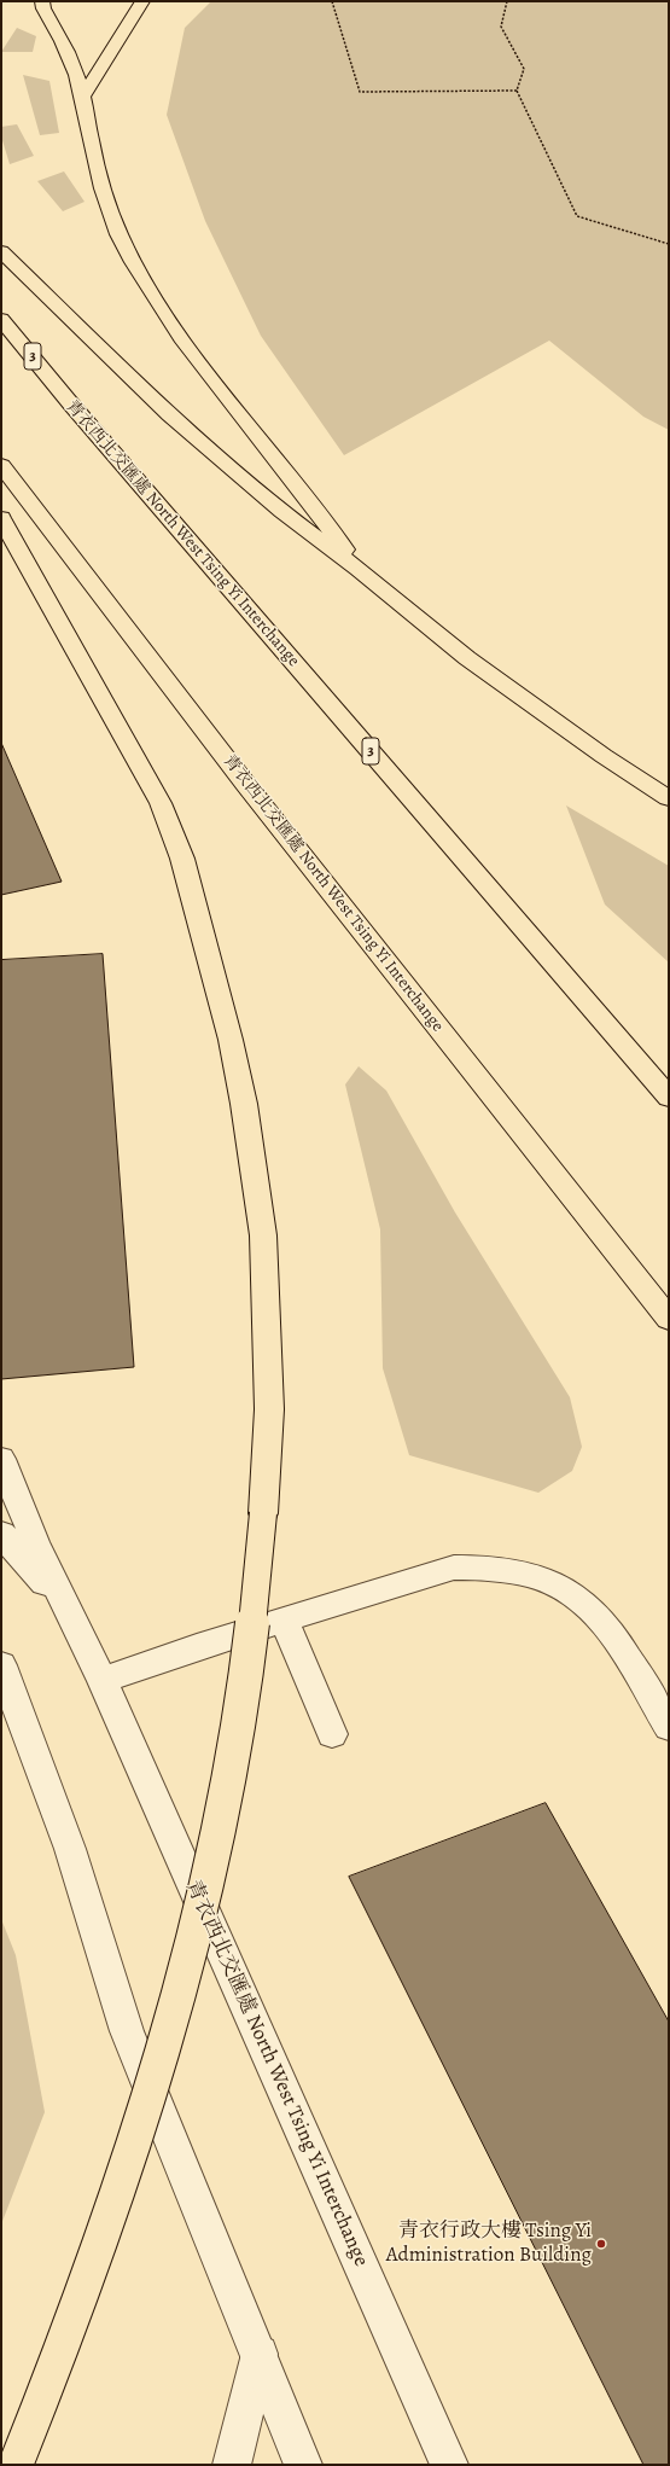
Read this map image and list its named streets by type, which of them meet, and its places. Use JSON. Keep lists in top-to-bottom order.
{
  "streets": {
    "highway": ["3", "青衣西北交匯處 North West Tsing Yi Interchange"]
  },
  "places": ["青衣行政大樓 Tsing Yi Administration Building"]
}
